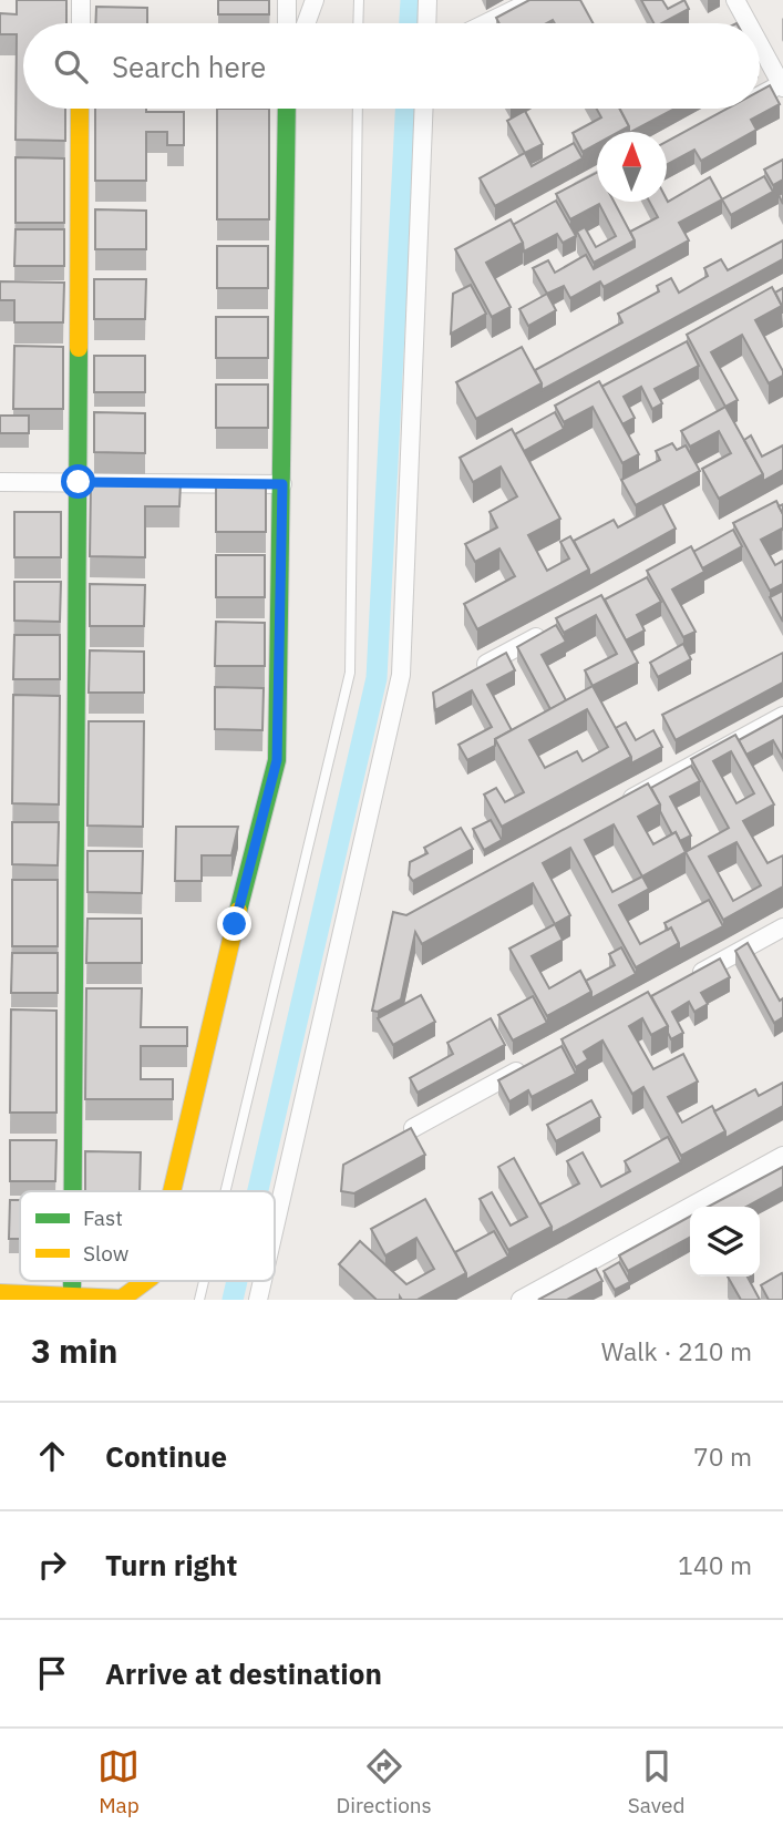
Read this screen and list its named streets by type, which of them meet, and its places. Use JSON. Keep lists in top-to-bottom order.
{
  "legend": ["Fast", "Slow"],
  "north": "top",
  "page": {
    "search": "Search here",
    "heading": ["3 min", "Walk · 210 m"],
    "list": [
      ["Continue", "70 m"],
      ["Turn right", "140 m"],
      "Arrive at destination"
    ],
    "nav": ["Map", "Directions", "Saved"]
  }
}
